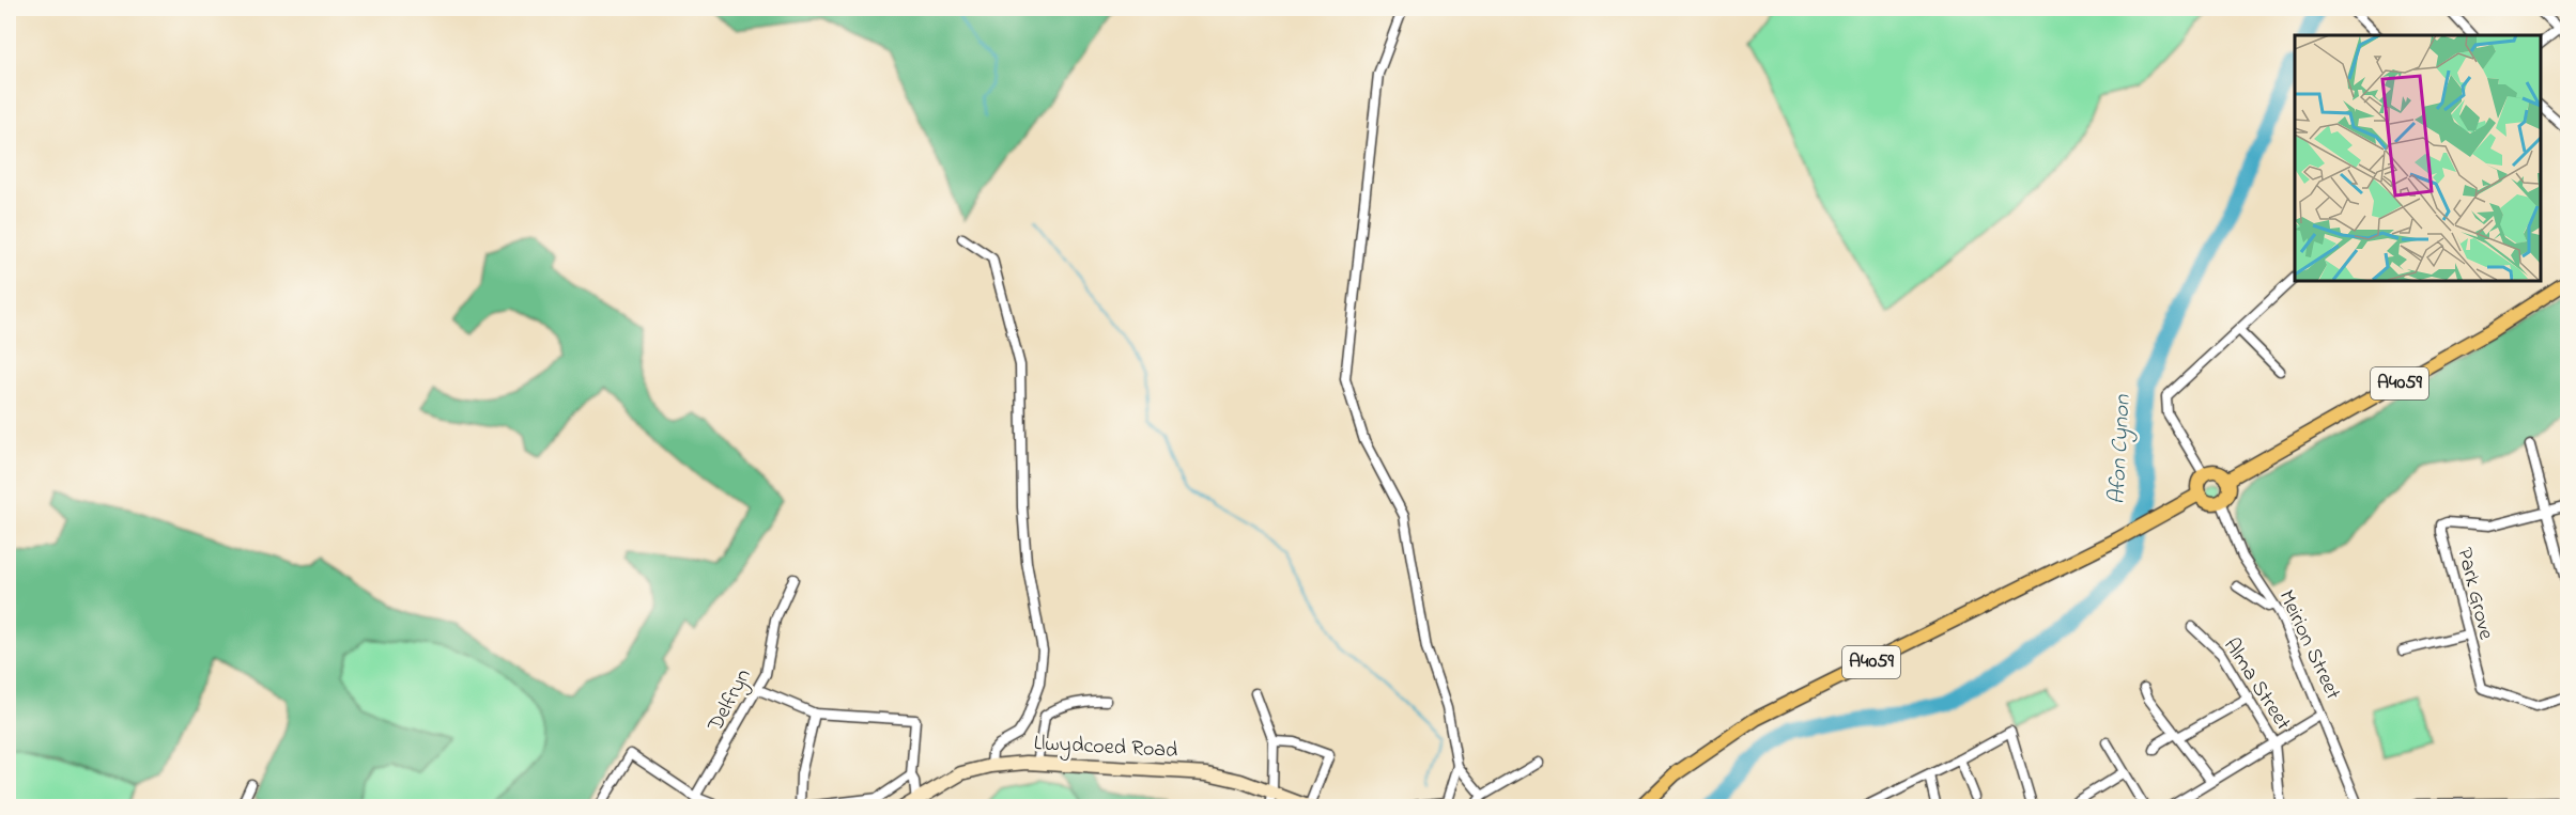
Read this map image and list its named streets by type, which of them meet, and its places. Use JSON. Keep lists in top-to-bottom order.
{
  "streets": {
    "main road": ["A4059", "Llwydcoed Road"],
    "street": [
      "Park Grove",
      "Meirion Street",
      "Alma Street",
      "Delfryn"
    ]
  },
  "crossings": [
    ["A4059", "Meirion Street"]
  ],
  "water": ["Afon Cynon"]
}
